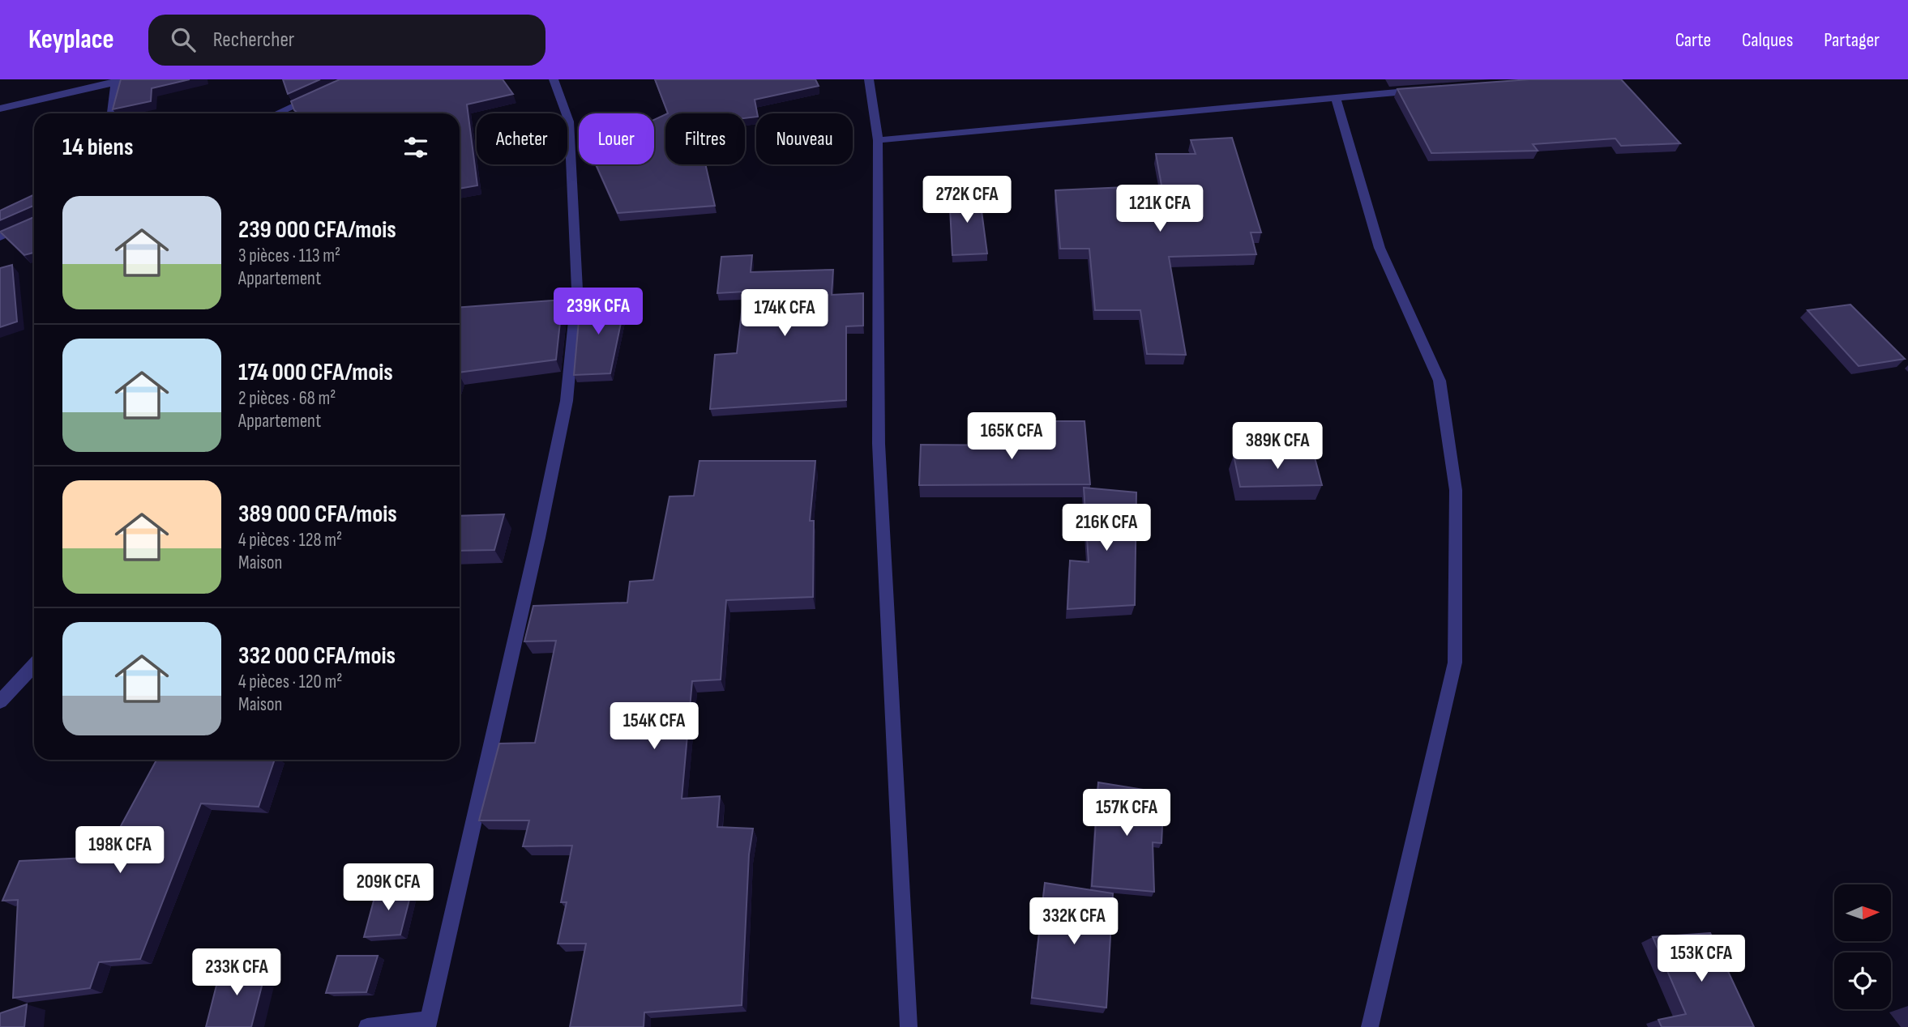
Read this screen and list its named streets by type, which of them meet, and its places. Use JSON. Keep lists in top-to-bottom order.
{
  "north": "right",
  "page": {
    "header": "Keyplace",
    "search": "Rechercher",
    "nav": ["Carte", "Calques", "Partager"],
    "chip": [
      "Acheter",
      "Louer",
      "Filtres",
      "Nouveau"
    ],
    "heading": "14 biens",
    "price": [
      "272K CFA",
      "121K CFA",
      "239K CFA",
      "174K CFA",
      "165K CFA",
      "389K CFA",
      "216K CFA",
      "154K CFA",
      "157K CFA",
      "198K CFA",
      "209K CFA",
      "332K CFA",
      "153K CFA",
      "233K CFA"
    ],
    "list": [
      {
        "name": "239 000 CFA/mois",
        "note": "3 pièces · 113 m² · Appartement"
      },
      {
        "name": "174 000 CFA/mois",
        "note": "2 pièces · 68 m² · Appartement"
      },
      {
        "name": "389 000 CFA/mois",
        "note": "4 pièces · 128 m² · Maison"
      },
      {
        "name": "332 000 CFA/mois",
        "note": "4 pièces · 120 m² · Maison"
      }
    ]
  }
}
